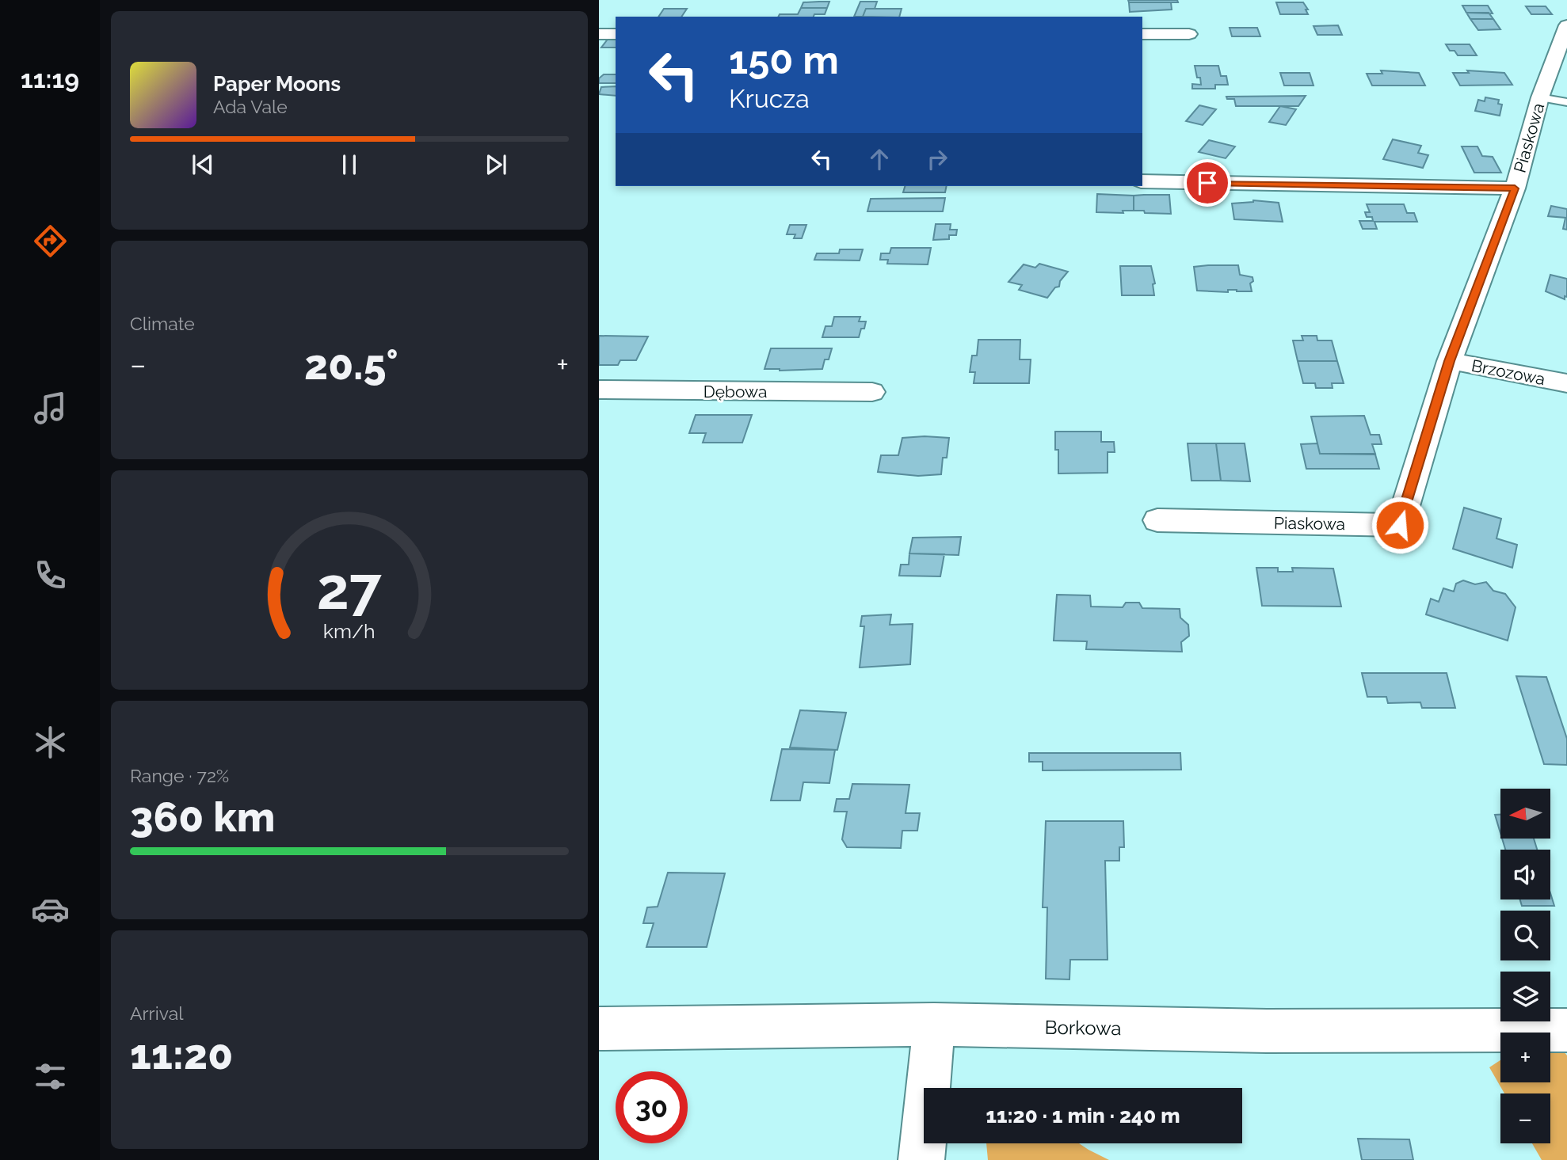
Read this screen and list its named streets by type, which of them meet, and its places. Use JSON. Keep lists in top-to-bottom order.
{
  "streets": {
    "street": [
      "Piaskowa",
      "Brzozowa",
      "Dębowa",
      "Borkowa"
    ]
  },
  "crossings": [
    ["Piaskowa", "Brzozowa"]
  ],
  "north": "left",
  "page": {
    "tabs": "11:19",
    "turn": ["150 m", "Krucza"],
    "song": ["Paper Moons", "Ada Vale"],
    "tile": [
      "Climate",
      ["Range · 72%", "360 km"],
      ["Arrival", "11:20"]
    ],
    "heat": ["−", "20.5°", "+"],
    "map_buttons": ["+", "−"],
    "limit": "30",
    "trip": "11:20 · 1 min · 240 m",
    "gauge": ["27", "km/h"]
  }
}
